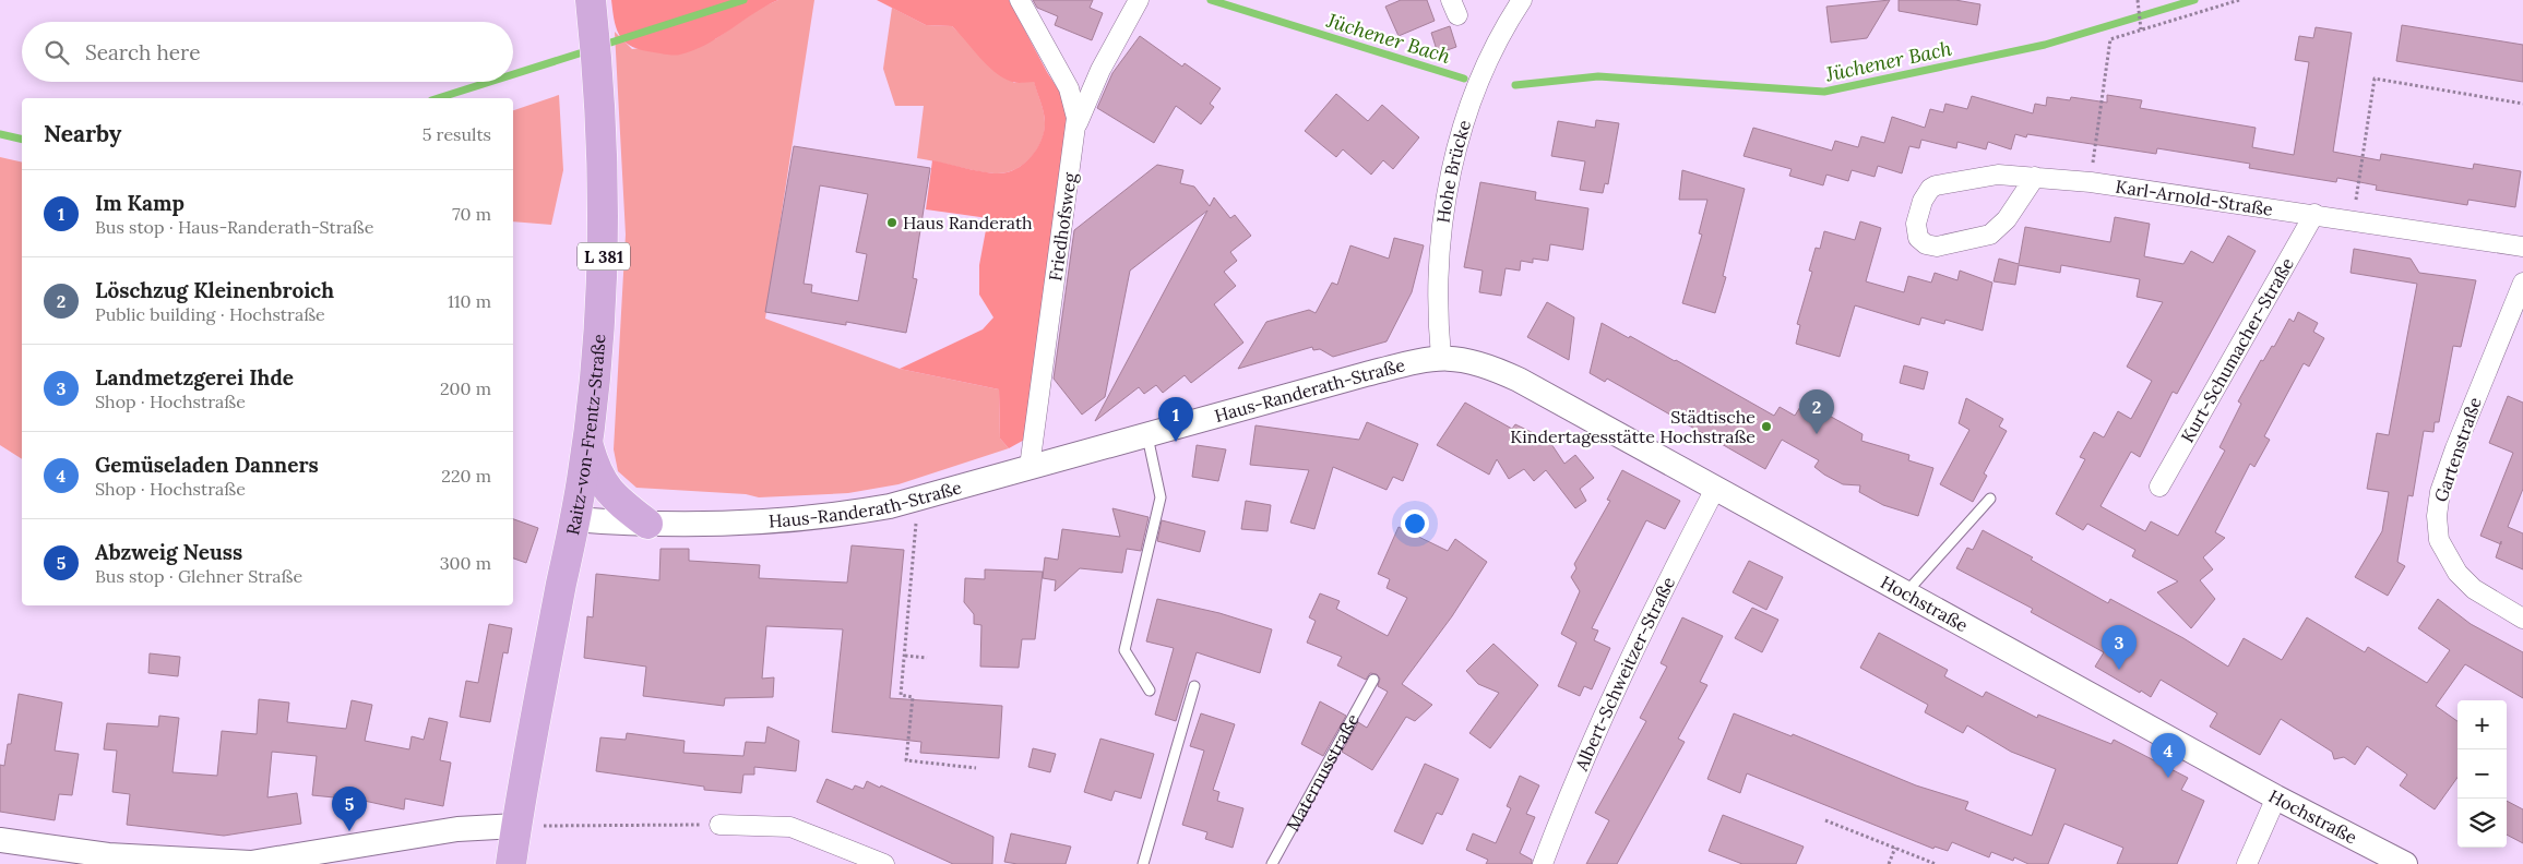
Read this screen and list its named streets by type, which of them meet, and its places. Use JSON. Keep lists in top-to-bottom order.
{
  "streets": {
    "main road": ["L 381", "Raitz-von-Frentz-Straße"],
    "street": [
      "Hohe Brücke",
      "Karl-Arnold-Straße",
      "Friedhofsweg",
      "Kurt-Schumacher-Straße",
      "Haus-Randerath-Straße",
      "Gartenstraße",
      "Hochstraße",
      "Albert-Schweitzer-Straße"
    ],
    "lane": ["Maternusstraße"]
  },
  "crossings": [
    ["Hohe Brücke", "Haus-Randerath-Straße"],
    ["Hohe Brücke", "Hochstraße"],
    ["Karl-Arnold-Straße", "Kurt-Schumacher-Straße"],
    ["Friedhofsweg", "Haus-Randerath-Straße"],
    ["Haus-Randerath-Straße", "Raitz-von-Frentz-Straße"],
    ["Haus-Randerath-Straße", "Hochstraße"],
    ["Hochstraße", "Albert-Schweitzer-Straße"]
  ],
  "water": ["Jüchener Bach"],
  "places": ["Haus Randerath", "Städtische Kindertagesstätte Hochstraße"],
  "page": {
    "search": "Search here",
    "heading": ["Nearby", "5 results"],
    "list": [
      {
        "mark": "1",
        "name": "Im Kamp",
        "note": "Bus stop · Haus-Randerath-Straße",
        "value": "70 m"
      },
      {
        "mark": "2",
        "name": "Löschzug Kleinenbroich",
        "note": "Public building · Hochstraße",
        "value": "110 m"
      },
      {
        "mark": "3",
        "name": "Landmetzgerei Ihde",
        "note": "Shop · Hochstraße",
        "value": "200 m"
      },
      {
        "mark": "4",
        "name": "Gemüseladen Danners",
        "note": "Shop · Hochstraße",
        "value": "220 m"
      },
      {
        "mark": "5",
        "name": "Abzweig Neuss",
        "note": "Bus stop · Glehner Straße",
        "value": "300 m"
      }
    ],
    "pins": [
      "2",
      "1",
      "3",
      "4",
      "5"
    ],
    "map_buttons": ["+", "−"]
  }
}
